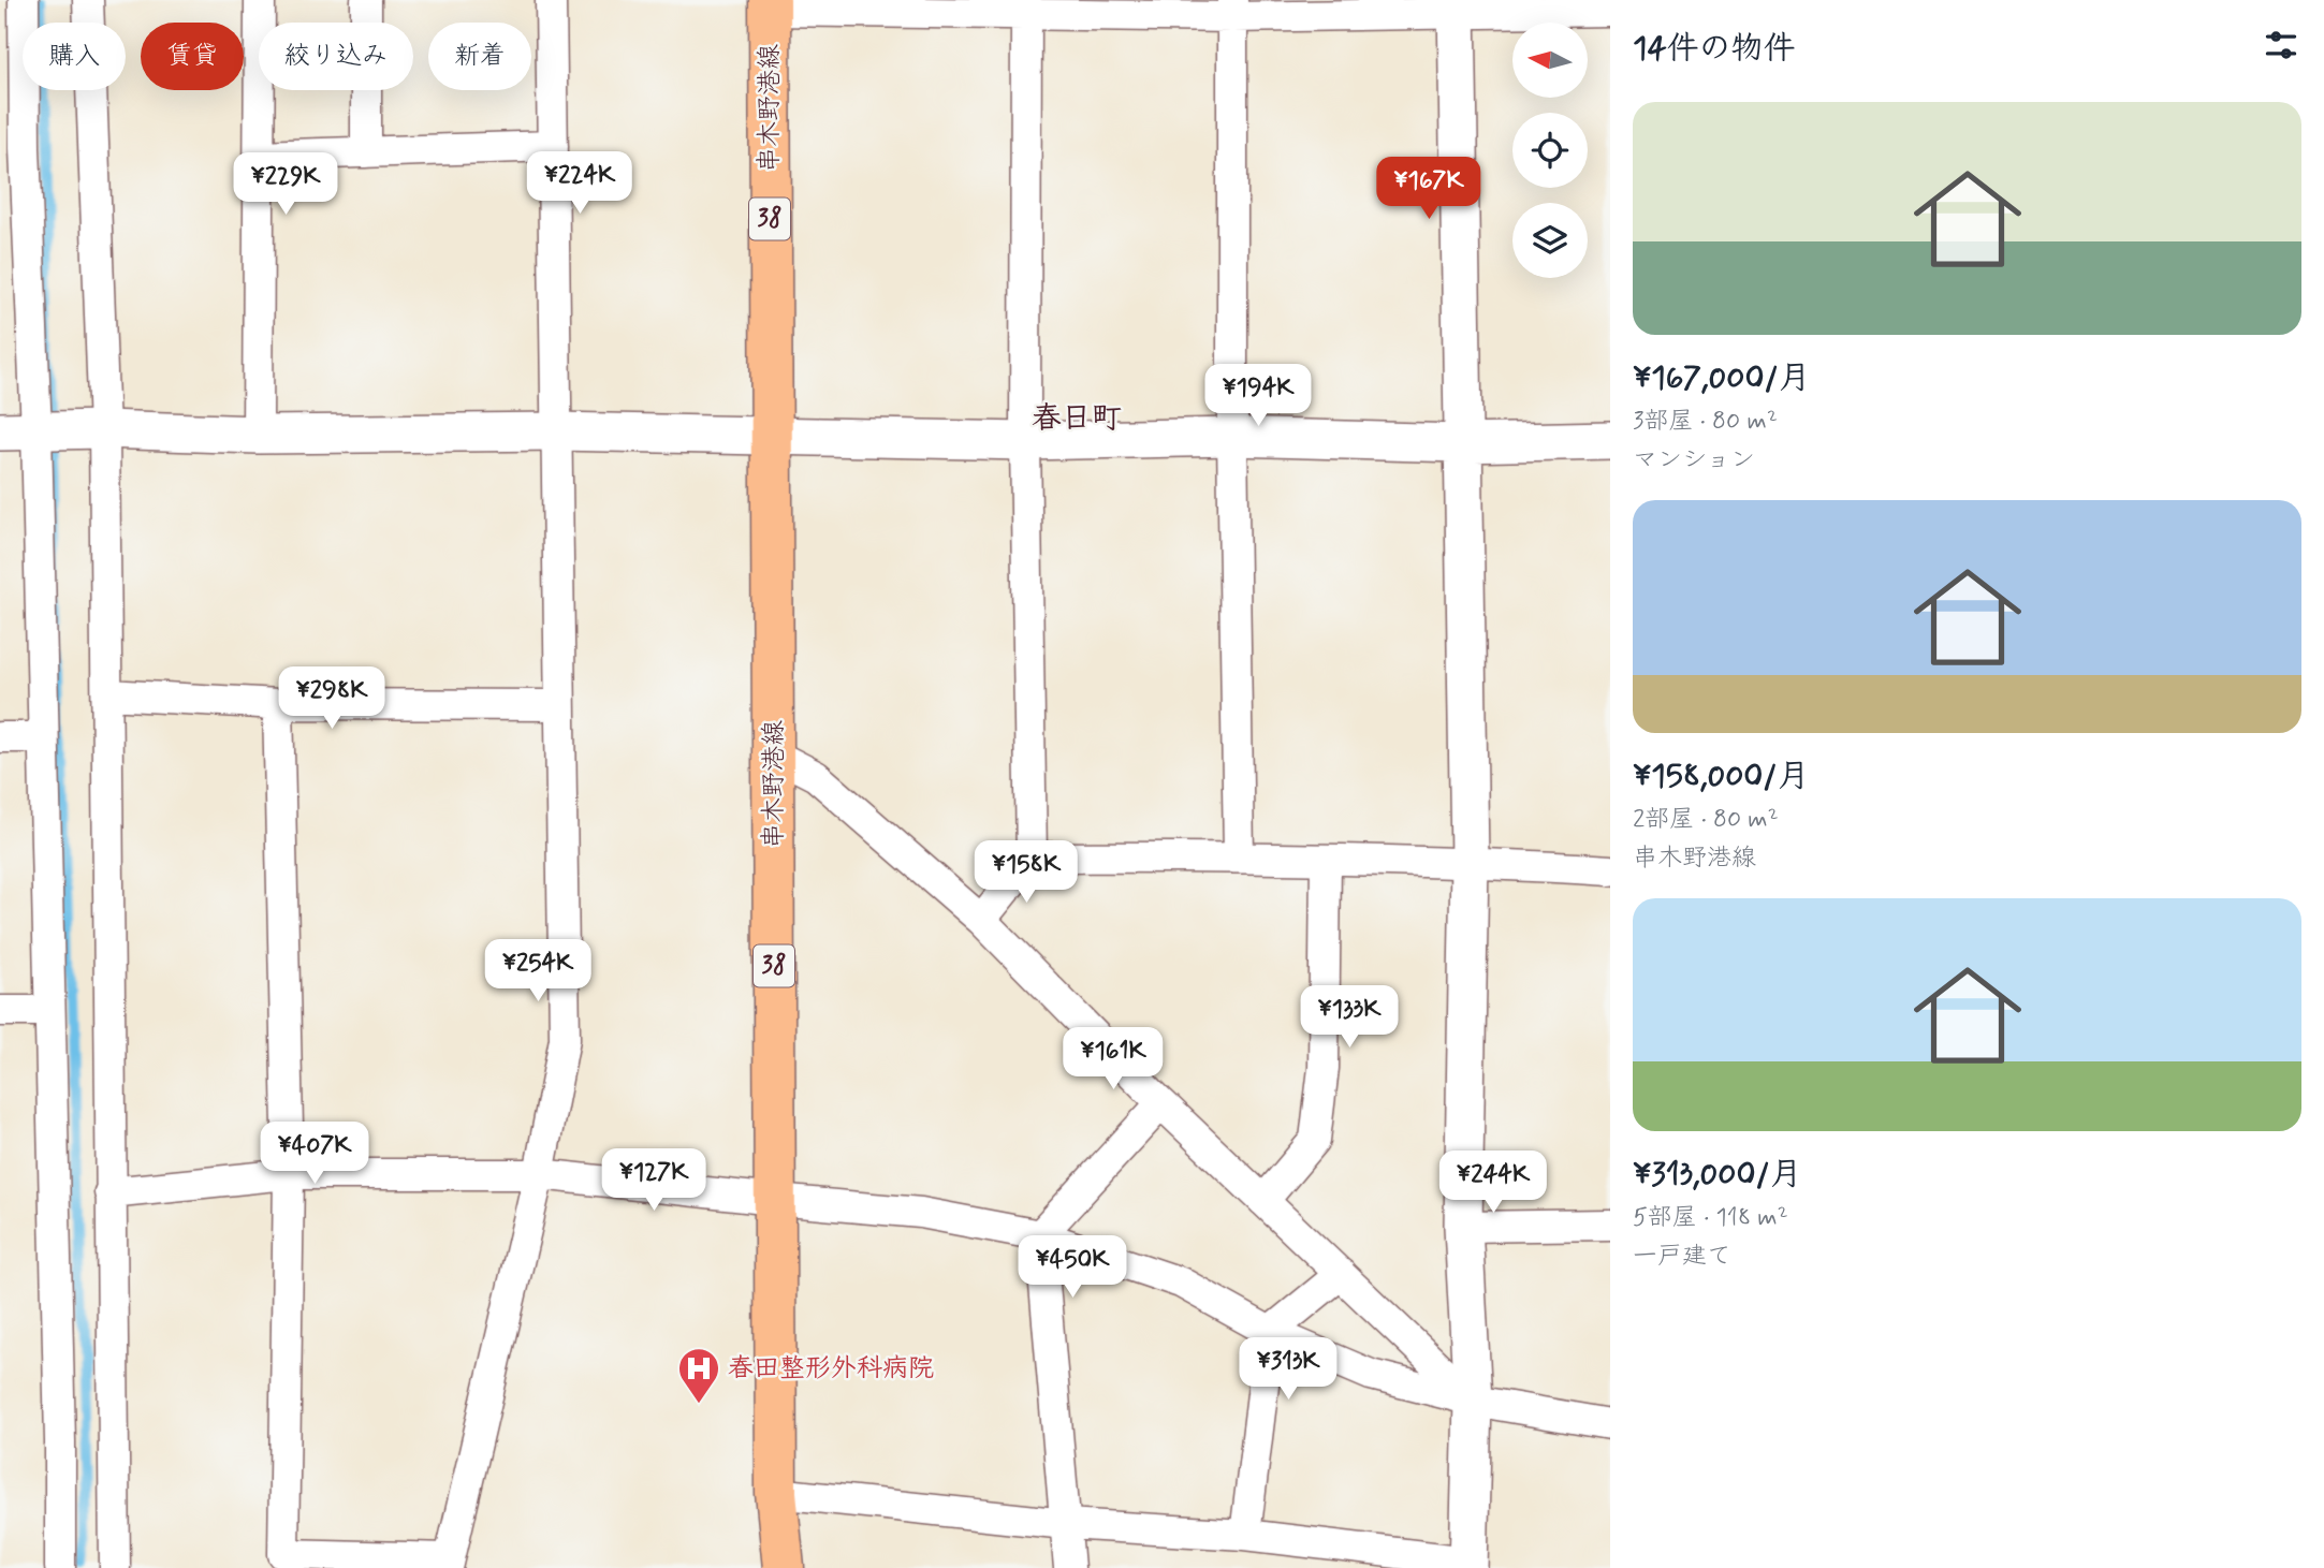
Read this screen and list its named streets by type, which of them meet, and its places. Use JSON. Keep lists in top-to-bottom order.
{
  "streets": {
    "main road": ["串木野港線", "38"]
  },
  "districts": ["春日町"],
  "places": {
    "hospital": ["春田整形外科病院"]
  },
  "north": "left",
  "page": {
    "heading": "14件の物件",
    "chip": [
      "購入",
      "賃貸",
      "絞り込み",
      "新着"
    ],
    "list": [
      {
        "name": "¥167,000/月",
        "note": "3部屋 · 80 m² · マンション"
      },
      {
        "name": "¥158,000/月",
        "note": "2部屋 · 80 m² · 串木野港線"
      },
      {
        "name": "¥313,000/月",
        "note": "5部屋 · 118 m² · 一戸建て"
      }
    ],
    "price": [
      "¥224K",
      "¥229K",
      "¥167K",
      "¥194K",
      "¥298K",
      "¥158K",
      "¥254K",
      "¥133K",
      "¥161K",
      "¥407K",
      "¥127K",
      "¥244K",
      "¥450K",
      "¥313K"
    ]
  }
}
